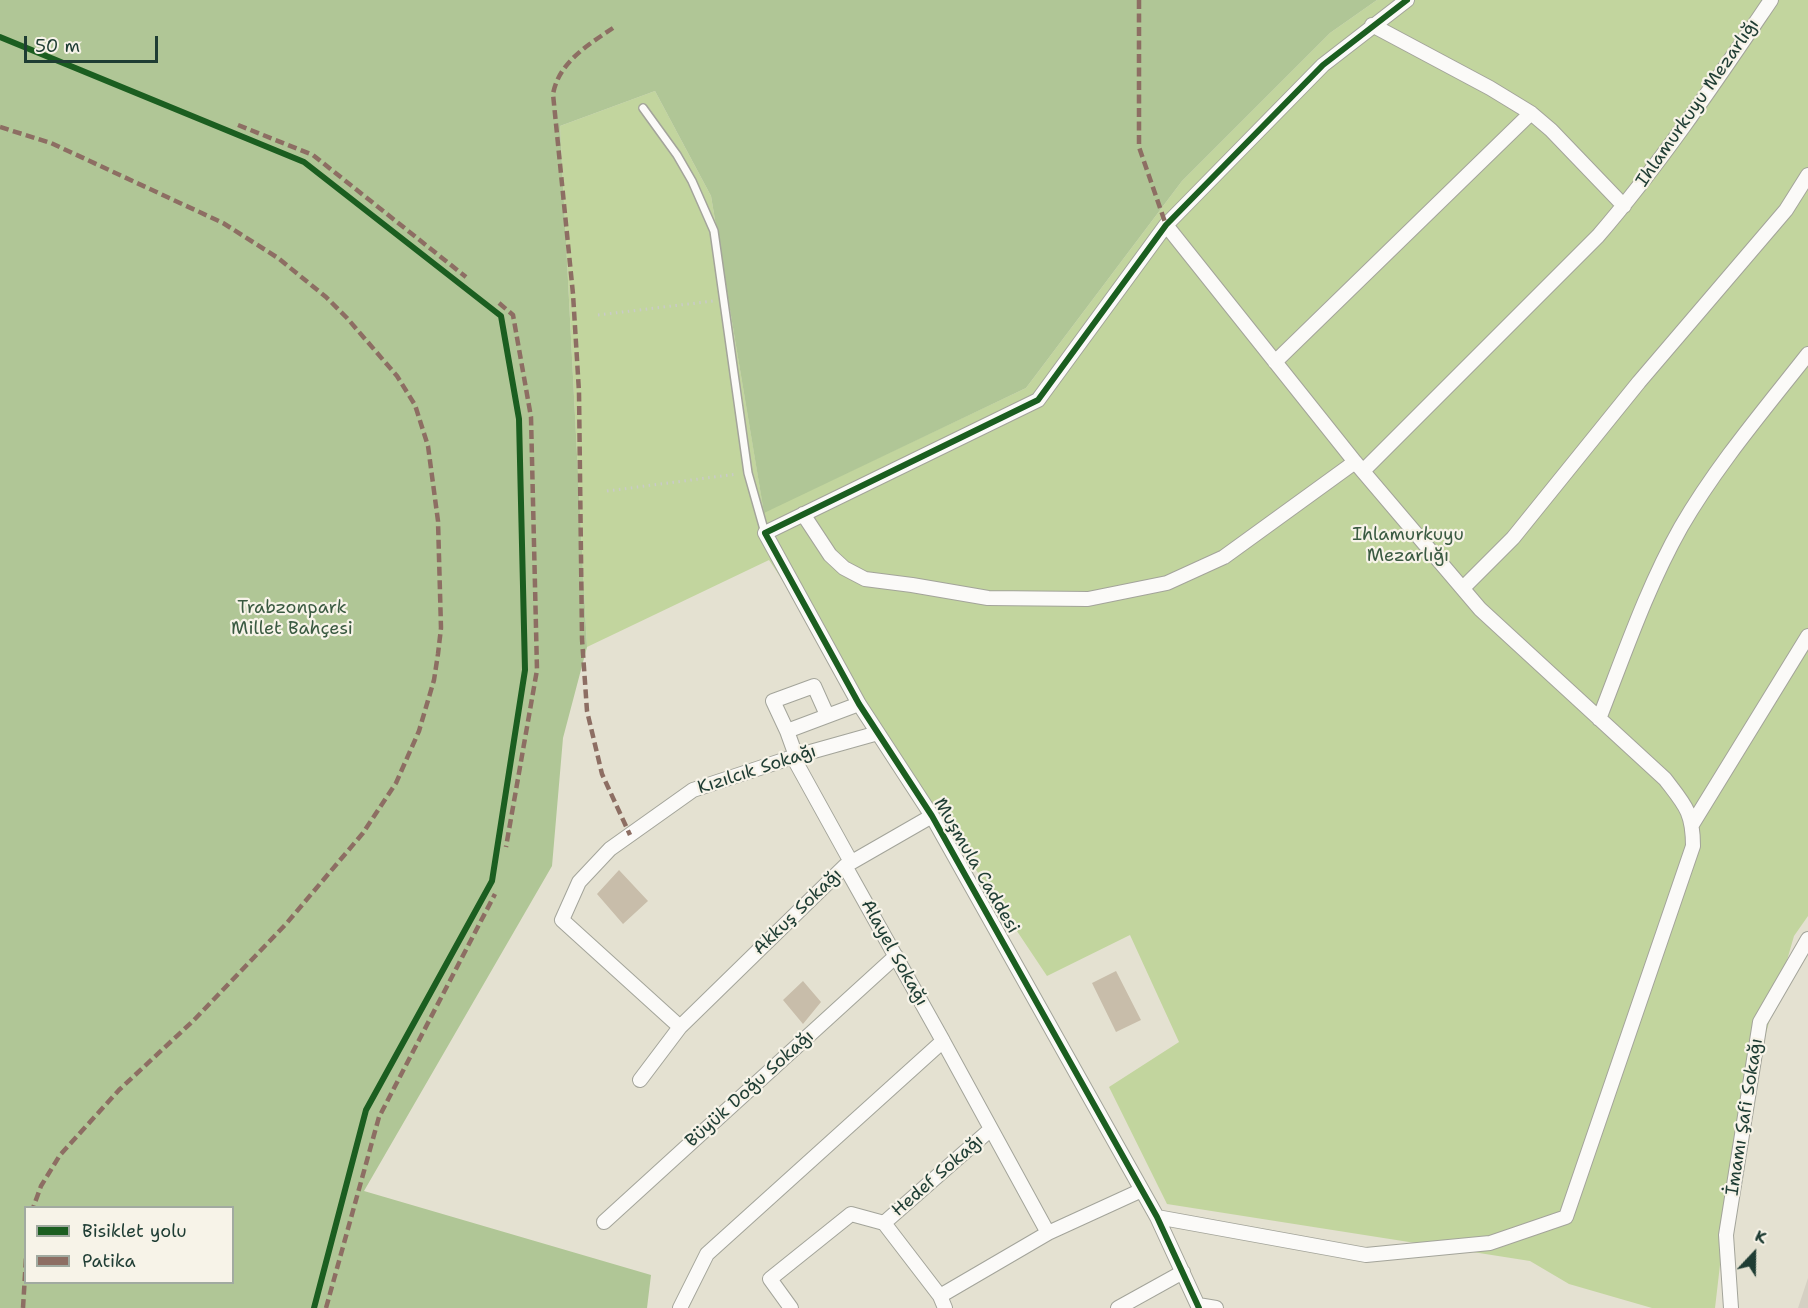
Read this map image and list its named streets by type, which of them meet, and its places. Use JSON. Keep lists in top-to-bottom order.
{
  "streets": {
    "street": [
      "Ihlamurkuyu Mezarlığı",
      "Kızılcık Sokağı",
      "Muşmula Caddesi",
      "Akkuş Sokağı",
      "Alayel Sokağı",
      "Büyük Doğu Sokağı",
      "İmamı Şafi Sokağı",
      "Hedef Sokağı"
    ]
  },
  "crossings": [
    ["Kızılcık Sokağı", "Muşmula Caddesi"],
    ["Kızılcık Sokağı", "Akkuş Sokağı"],
    ["Kızılcık Sokağı", "Alayel Sokağı"],
    ["Muşmula Caddesi", "Akkuş Sokağı"],
    ["Akkuş Sokağı", "Alayel Sokağı"],
    ["Alayel Sokağı", "Büyük Doğu Sokağı"],
    ["Alayel Sokağı", "Hedef Sokağı"]
  ],
  "parks": ["Ihlamurkuyu Mezarlığı", "Trabzonpark Millet Bahçesi"],
  "legend": ["Bisiklet yolu", "Patika"],
  "scale_bar": "50 m",
  "north": "top"
}
